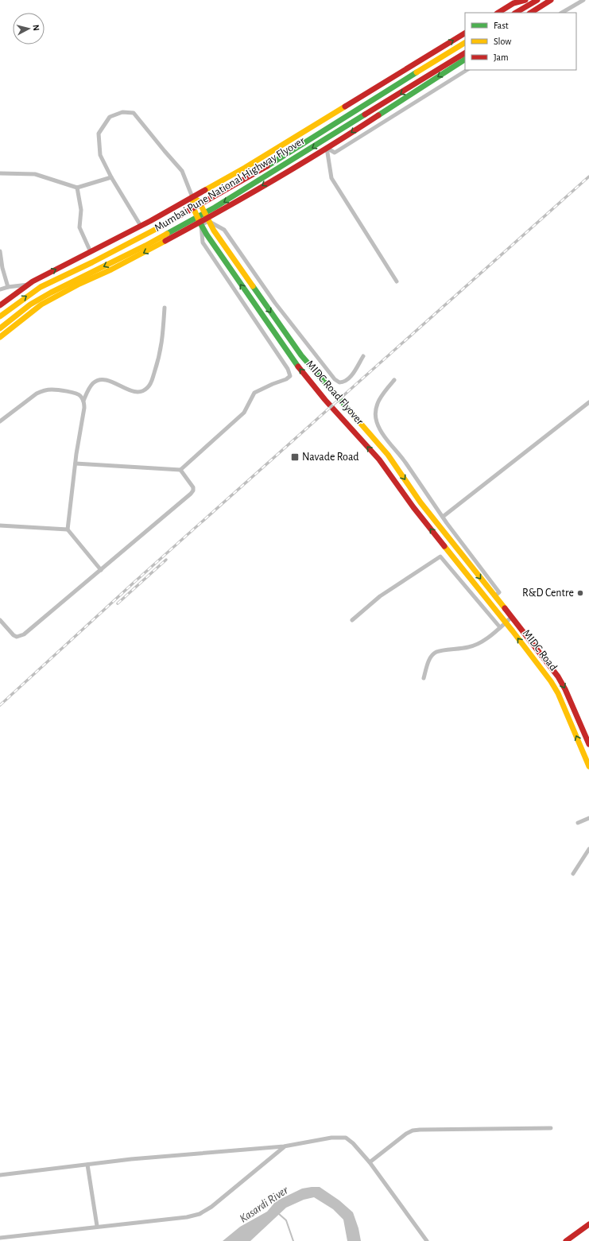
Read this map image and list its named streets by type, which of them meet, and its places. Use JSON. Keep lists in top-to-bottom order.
{
  "streets": {
    "main road": ["Mumbai Pune National Highway Flyover", "MIDC Road Flyover", "MIDC Road"]
  },
  "crossings": [
    ["MIDC Road Flyover", "MIDC Road"]
  ],
  "water": ["Kasardi River"],
  "places": {
    "transit": ["Navade Road"],
    "other": ["R&D Centre"]
  },
  "legend": ["Fast", "Slow", "Jam"],
  "north": "right"
}
